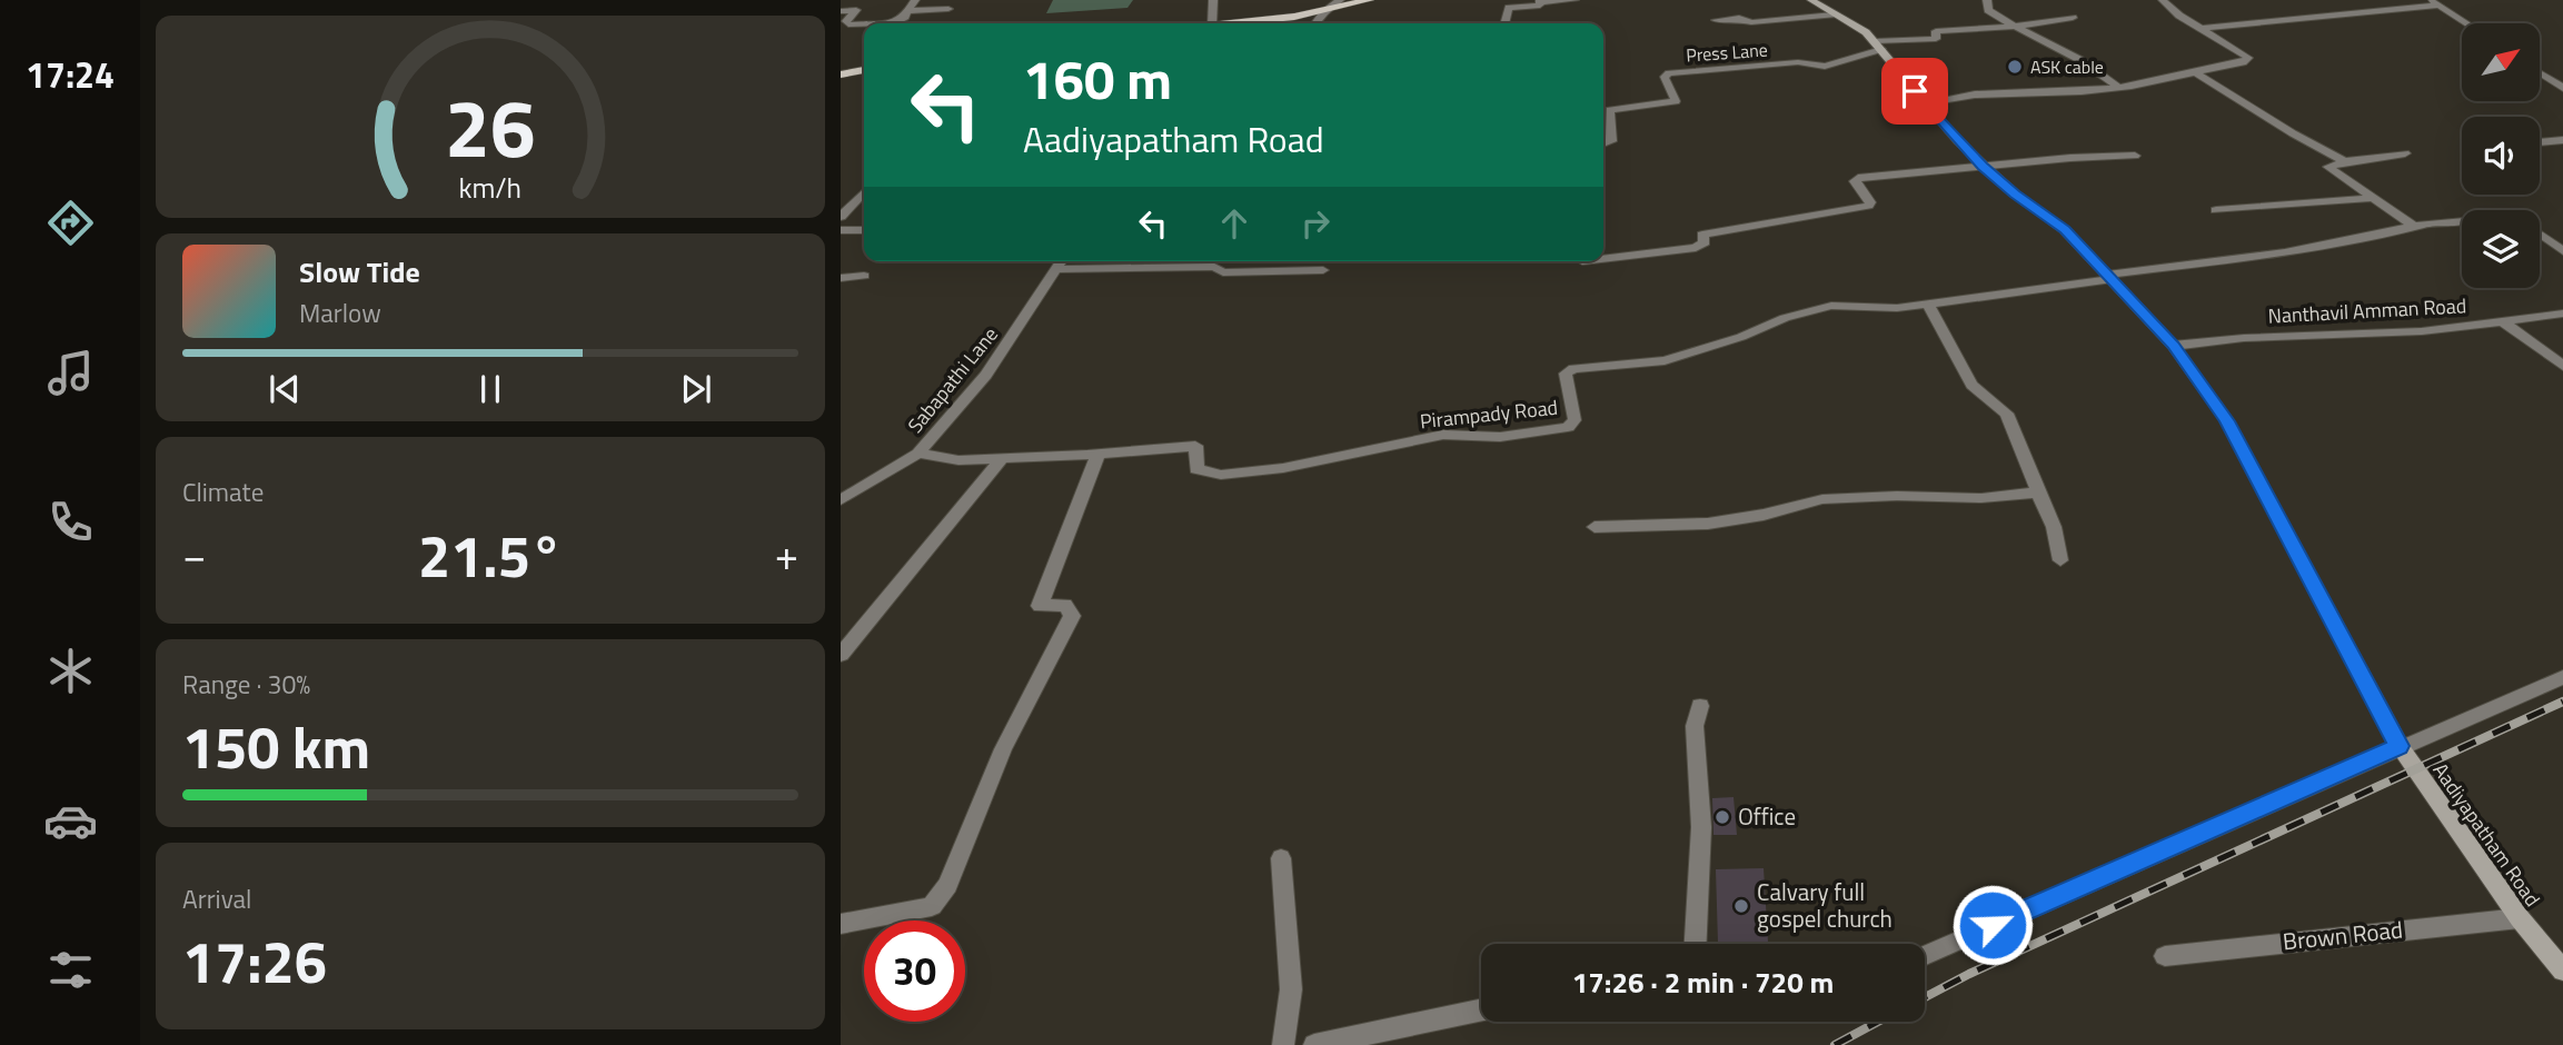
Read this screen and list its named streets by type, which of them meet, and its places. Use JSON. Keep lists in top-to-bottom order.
{
  "streets": {
    "street": [
      "Press Lane",
      "Nanthavil Amman Road",
      "Sabapathi Lane",
      "Pirampady Road",
      "Aadiyapatham Road",
      "Brown Road"
    ]
  },
  "crossings": [
    ["Press Lane", "Aadiyapatham Road"],
    ["Nanthavil Amman Road", "Aadiyapatham Road"],
    ["Sabapathi Lane", "Pirampady Road"],
    ["Pirampady Road", "Aadiyapatham Road"],
    ["Aadiyapatham Road", "Brown Road"]
  ],
  "places": ["ASK cable", "Office", "Calvary full gospel church"],
  "north": "top right",
  "page": {
    "tabs": "17:24",
    "turn": ["160 m", "Aadiyapatham Road"],
    "song": ["Slow Tide", "Marlow"],
    "tile": [
      "Climate",
      ["Range · 30%", "150 km"],
      ["Arrival", "17:26"]
    ],
    "heat": ["−", "21.5°", "+"],
    "limit": "30",
    "trip": "17:26 · 2 min · 720 m",
    "gauge": ["26", "km/h"]
  }
}
